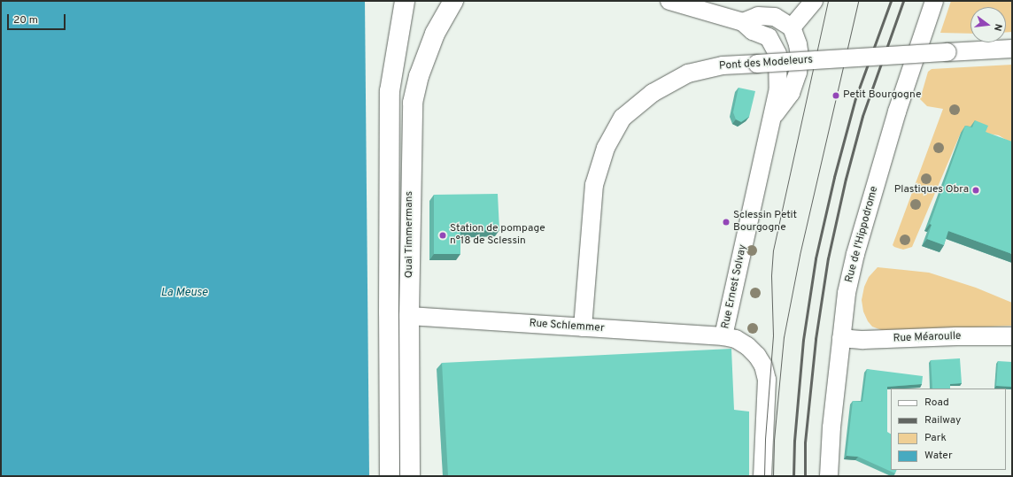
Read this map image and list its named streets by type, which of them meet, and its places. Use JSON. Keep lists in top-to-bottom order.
{
  "streets": {
    "main road": ["Quai Timmermans"],
    "street": [
      "Pont des Modeleurs",
      "Rue de l'Hippodrome",
      "Rue Ernest Solvay",
      "Rue Schlemmer",
      "Rue Méaroulle"
    ]
  },
  "crossings": [
    ["Pont des Modeleurs", "Rue Schlemmer"],
    ["Quai Timmermans", "Rue Schlemmer"],
    ["Rue de l'Hippodrome", "Rue Méaroulle"],
    ["Rue Ernest Solvay", "Rue Schlemmer"]
  ],
  "water": ["La Meuse"],
  "places": [
    "Petit Bourgogne",
    "Plastiques Obra",
    "Sclessin Petit Bourgogne",
    "Station de pompage n°18 de Sclessin"
  ],
  "legend": [
    "Road",
    "Railway",
    "Park",
    "Water"
  ],
  "scale_bar": "20 m",
  "north": "right"
}
